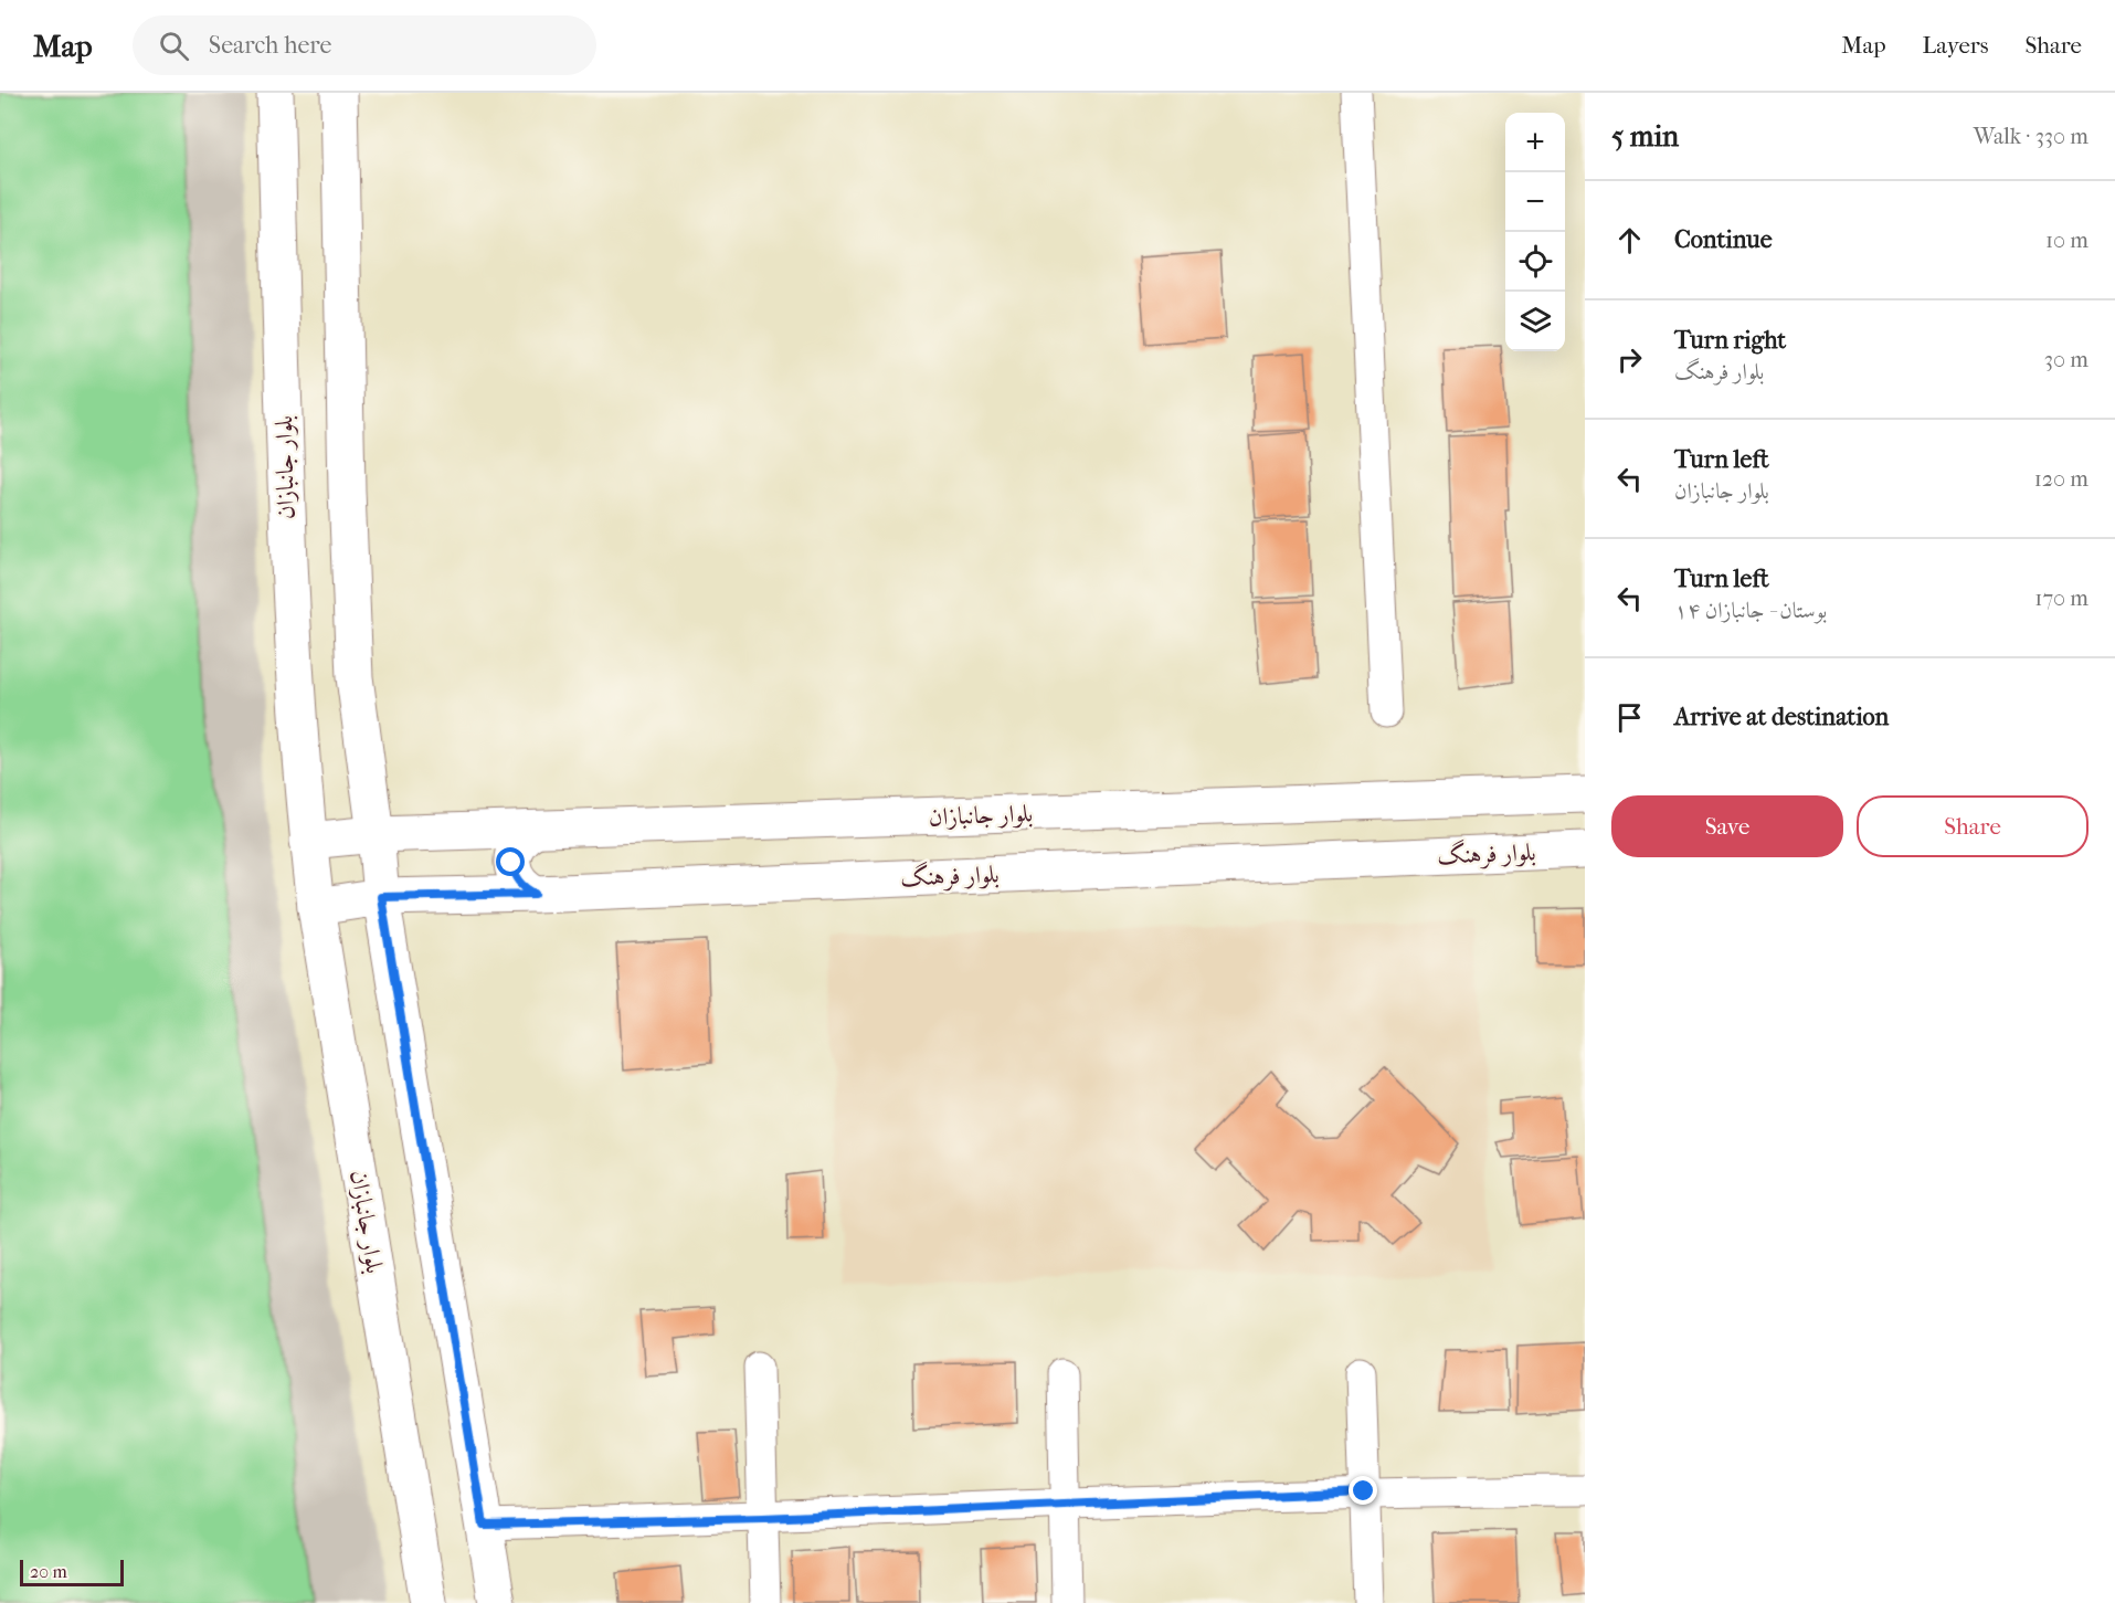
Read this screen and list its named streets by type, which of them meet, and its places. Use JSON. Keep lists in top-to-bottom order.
{
  "streets": {
    "street": ["بلوار جانبازان", "بلوار فرهنگ"]
  },
  "crossings": [
    ["بلوار جانبازان", "بلوار فرهنگ"]
  ],
  "scale_bar": "20 m",
  "page": {
    "header": "Map",
    "search": "Search here",
    "nav": ["Map", "Layers", "Share"],
    "heading": ["5 min", "Walk · 330 m"],
    "map_buttons": ["+", "−"],
    "list": [
      ["Continue", "10 m"],
      ["Turn right", "بلوار فرهنگ", "30 m"],
      ["Turn left", "بلوار جانبازان", "120 m"],
      ["Turn left", "بوستان - جانبازان ۱۴", "170 m"],
      "Arrive at destination"
    ],
    "buttons": ["Save", "Share"],
    "scale": "20 m"
  }
}
